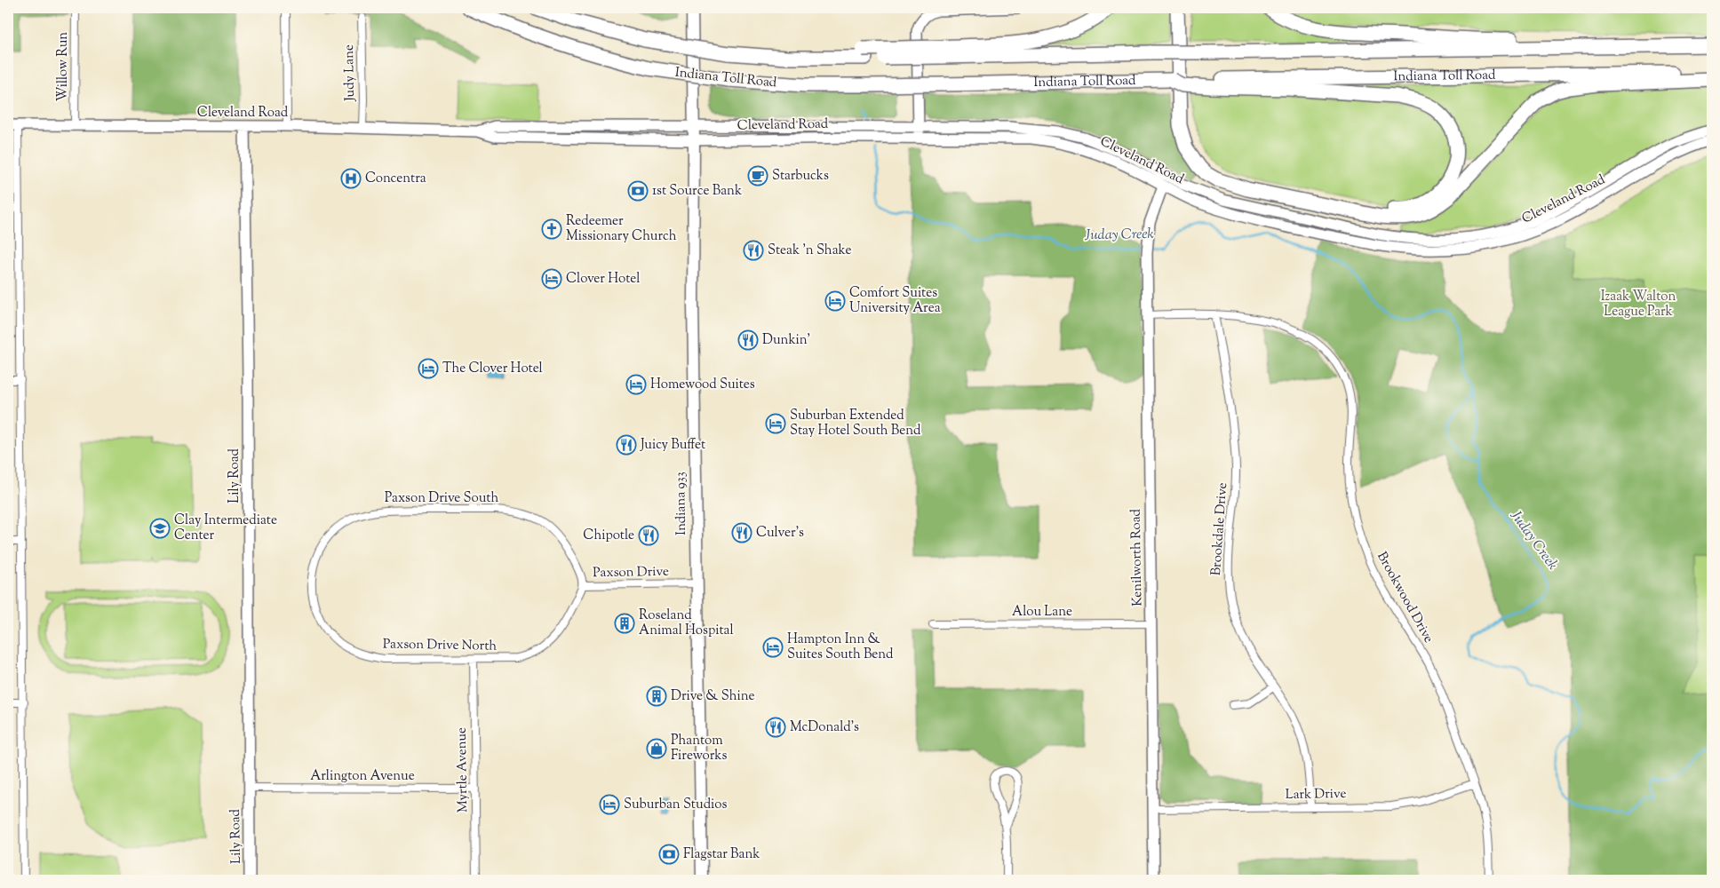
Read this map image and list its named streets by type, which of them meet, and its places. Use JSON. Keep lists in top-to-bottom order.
{
  "streets": {
    "highway": ["Indiana Toll Road"],
    "main road": [
      "Cleveland Road",
      "Lily Road",
      "Indiana 933",
      "Kenilworth Road"
    ],
    "street": [
      "Willow Run",
      "Judy Lane",
      "Paxson Drive South",
      "Brookdale Drive",
      "Paxson Drive",
      "Brookwood Drive",
      "Alou Lane",
      "Paxson Drive North",
      "Myrtle Avenue",
      "Arlington Avenue",
      "Lark Drive"
    ]
  },
  "crossings": [
    ["Willow Run", "Cleveland Road"],
    ["Judy Lane", "Cleveland Road"],
    ["Cleveland Road", "Lily Road"],
    ["Cleveland Road", "Indiana 933"],
    ["Cleveland Road", "Kenilworth Road"],
    ["Lily Road", "Arlington Avenue"],
    ["Paxson Drive South", "Paxson Drive"],
    ["Paxson Drive South", "Paxson Drive North"],
    ["Indiana 933", "Paxson Drive"],
    ["Brookdale Drive", "Brookwood Drive"],
    ["Brookdale Drive", "Lark Drive"],
    ["Kenilworth Road", "Brookwood Drive"],
    ["Kenilworth Road", "Alou Lane"],
    ["Kenilworth Road", "Lark Drive"],
    ["Paxson Drive", "Paxson Drive North"],
    ["Brookwood Drive", "Lark Drive"],
    ["Paxson Drive North", "Myrtle Avenue"],
    ["Myrtle Avenue", "Arlington Avenue"]
  ],
  "water": ["Juday Creek"],
  "parks": ["Izaak Walton League Park"],
  "places": {
    "cafe": ["Starbucks"],
    "hospital": ["Concentra"],
    "bank": ["1st Source Bank", "Flagstar Bank"],
    "church": ["Redeemer Missionary Church"],
    "restaurant": [
      "Steak 'n Shake",
      "Dunkin'",
      "Juicy Buffet",
      "Culver's",
      "Chipotle",
      "McDonald's"
    ],
    "hotel": [
      "Clover Hotel",
      "Comfort Suites University Area",
      "The Clover Hotel",
      "Homewood Suites",
      "Suburban Extended Stay Hotel South Bend",
      "Hampton Inn & Suites South Bend",
      "Suburban Studios"
    ],
    "school or university": ["Clay Intermediate Center"],
    "building": ["Roseland Animal Hospital", "Drive & Shine"],
    "shop": ["Phantom Fireworks"]
  }
}
